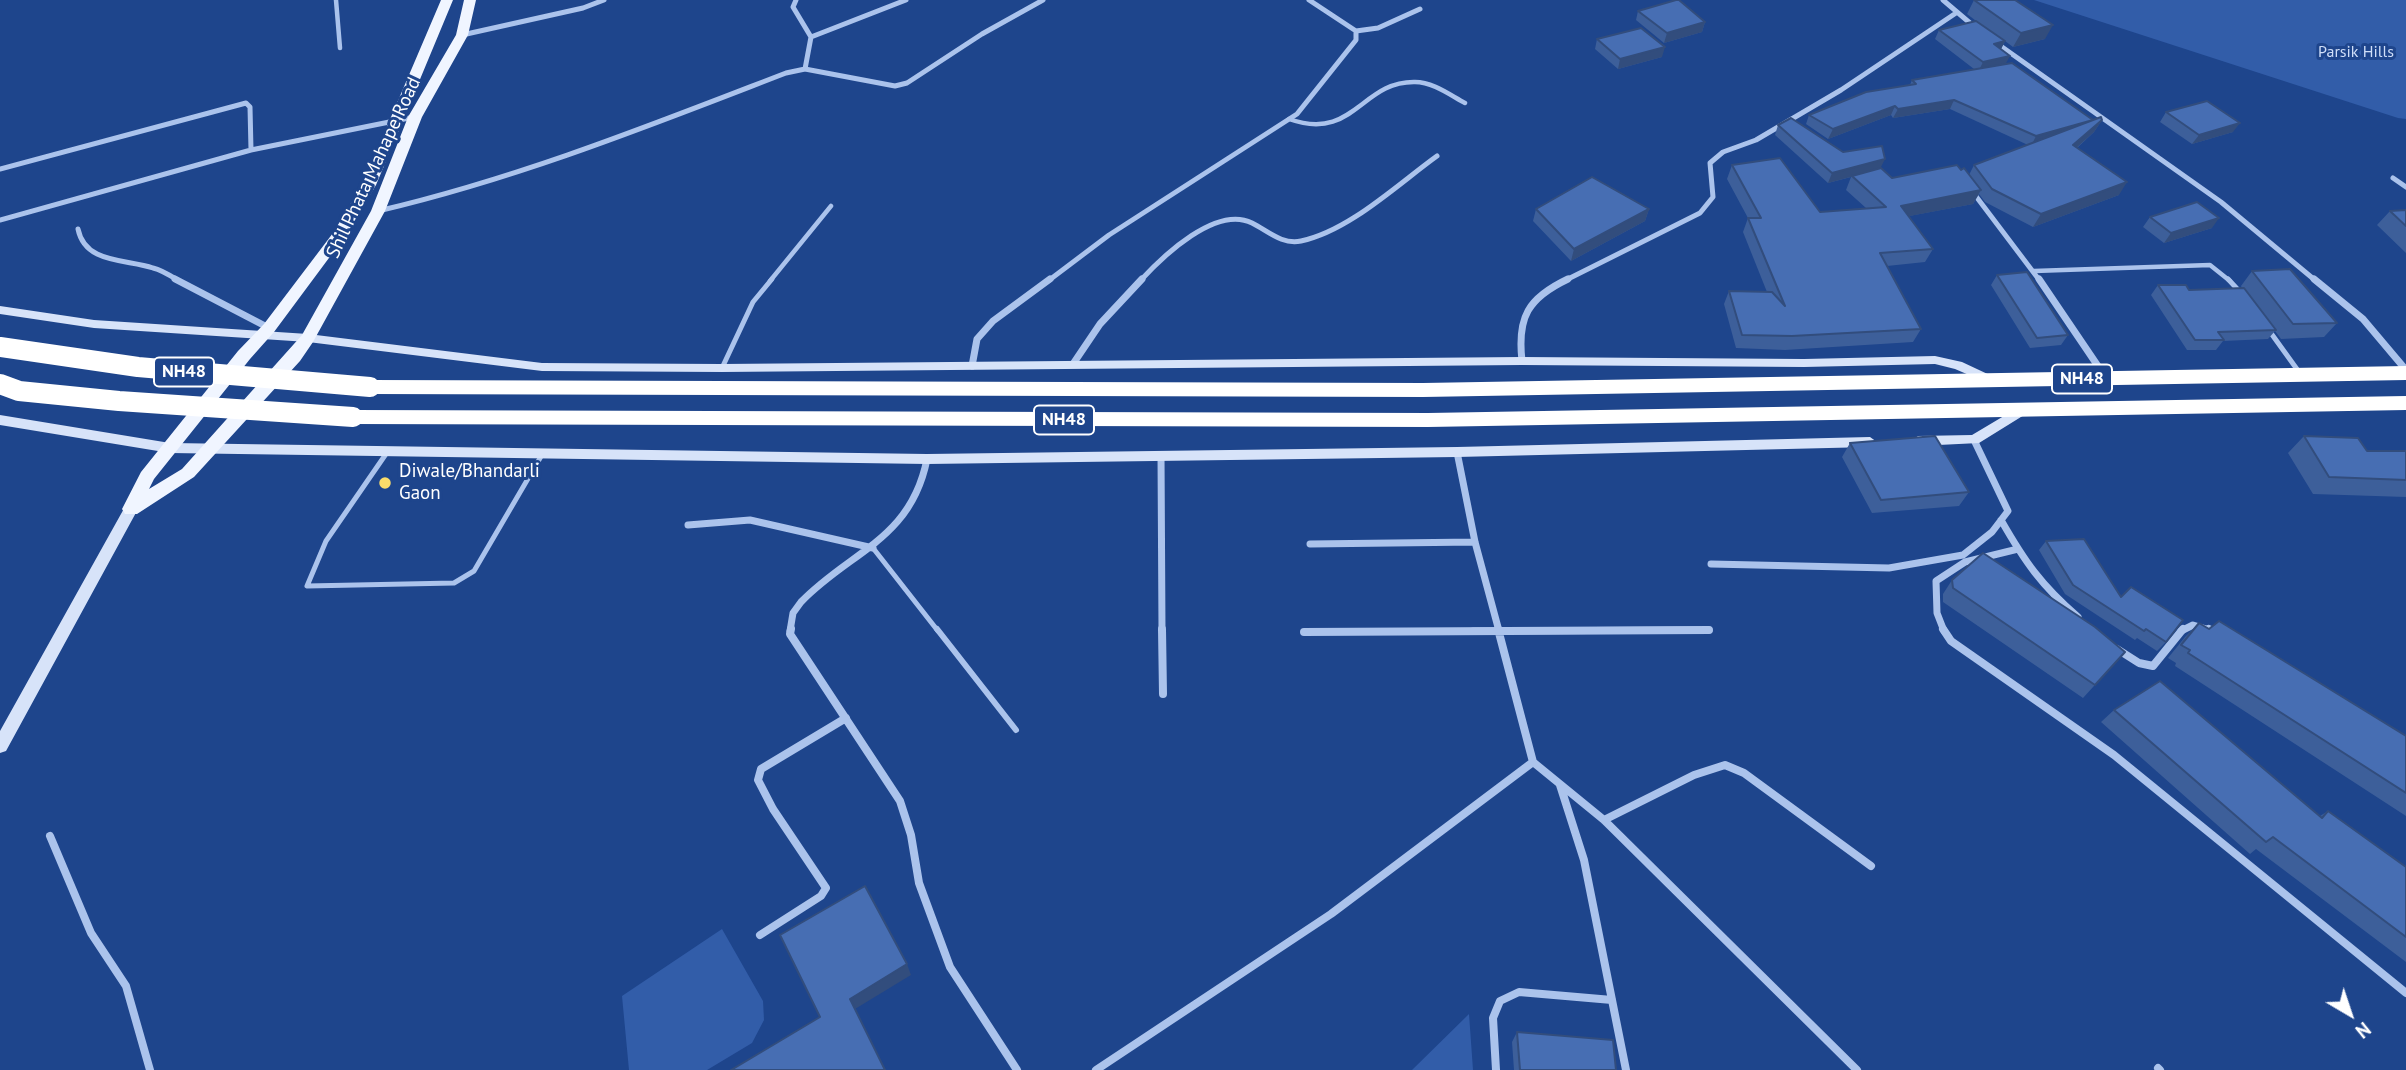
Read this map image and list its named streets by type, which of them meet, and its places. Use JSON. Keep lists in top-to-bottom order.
{
  "streets": {
    "highway": ["NH48"],
    "main road": ["Shil Phata Mahape Road"]
  },
  "parks": ["Parsik Hills"],
  "places": ["Diwale/Bhandarli Gaon"],
  "north": "bottom right"
}
